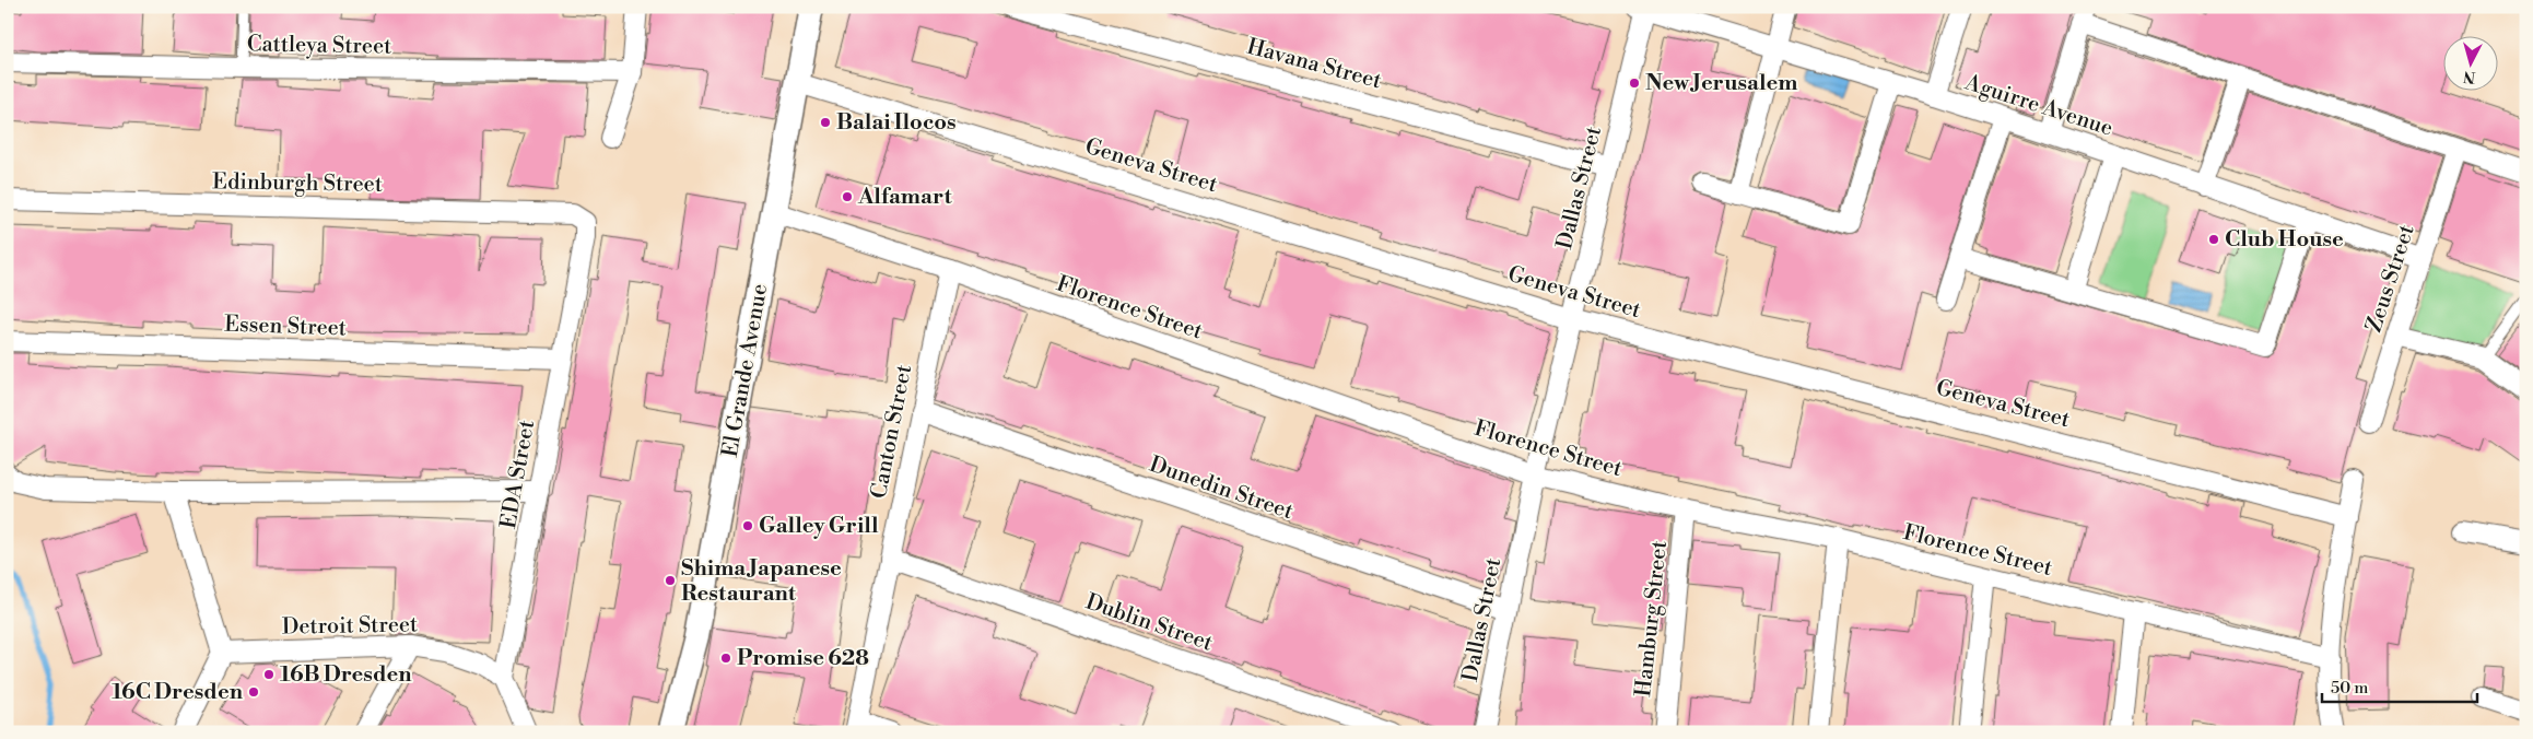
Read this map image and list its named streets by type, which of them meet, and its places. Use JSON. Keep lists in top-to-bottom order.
{
  "streets": {
    "street": [
      "Cattleya Street",
      "Havana Street",
      "Aguirre Avenue",
      "Geneva Street",
      "Edinburgh Street",
      "Dallas Street",
      "Zeus Street",
      "Florence Street",
      "Essen Street",
      "El Grande Avenue",
      "Canton Street",
      "EDA Street",
      "Dunedin Street",
      "Hamburg Street",
      "Dublin Street",
      "Detroit Street"
    ]
  },
  "crossings": [
    ["Havana Street", "Dallas Street"],
    ["Aguirre Avenue", "Dallas Street"],
    ["Aguirre Avenue", "Zeus Street"],
    ["Geneva Street", "Dallas Street"],
    ["Geneva Street", "El Grande Avenue"],
    ["Edinburgh Street", "EDA Street"],
    ["Dallas Street", "Florence Street"],
    ["Dallas Street", "Dunedin Street"],
    ["Florence Street", "El Grande Avenue"],
    ["Florence Street", "Canton Street"],
    ["Florence Street", "Hamburg Street"],
    ["Essen Street", "EDA Street"],
    ["Canton Street", "Dunedin Street"],
    ["Canton Street", "Dublin Street"],
    ["EDA Street", "Detroit Street"]
  ],
  "places": [
    "New Jerusalem",
    "Balai Ilocos",
    "Alfamart",
    "Club House",
    "Galley Grill",
    "Shima Japanese Restaurant",
    "Promise 628",
    "16B Dresden",
    "16C Dresden"
  ],
  "scale_bar": "50 m",
  "north": "bottom"
}
